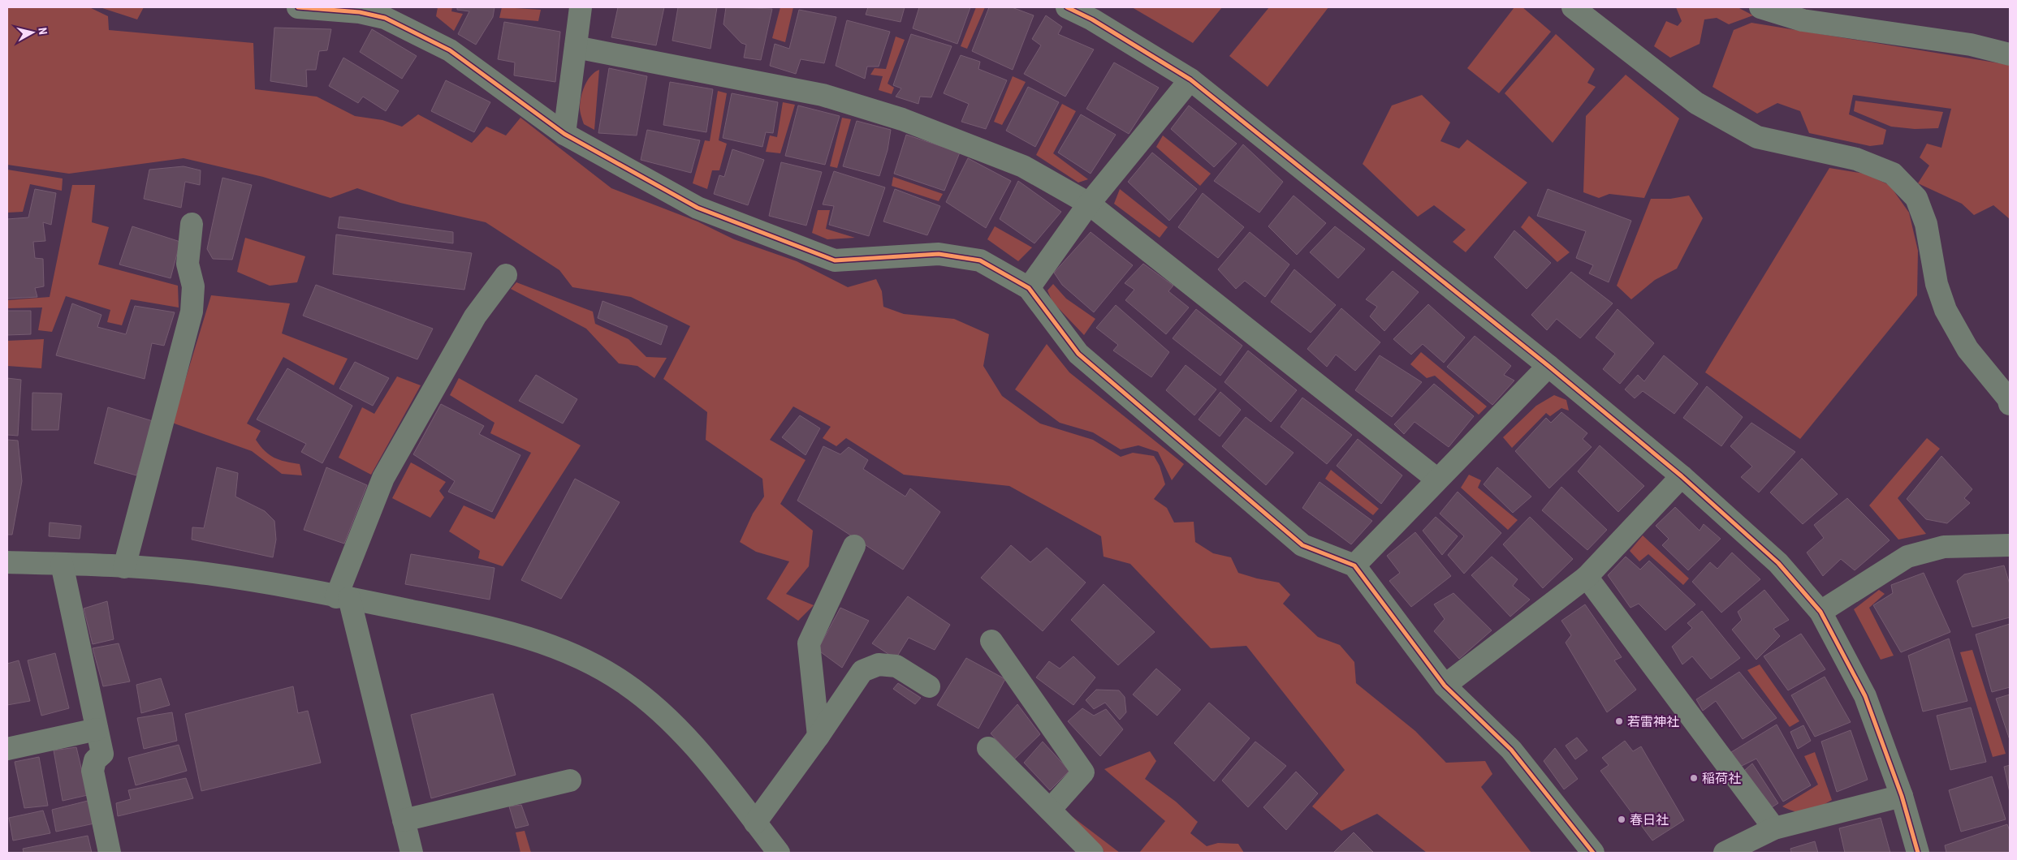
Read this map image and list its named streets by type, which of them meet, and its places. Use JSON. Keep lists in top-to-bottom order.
{
  "places": ["若雷神社", "稲荷社", "春日社"],
  "north": "right"
}
